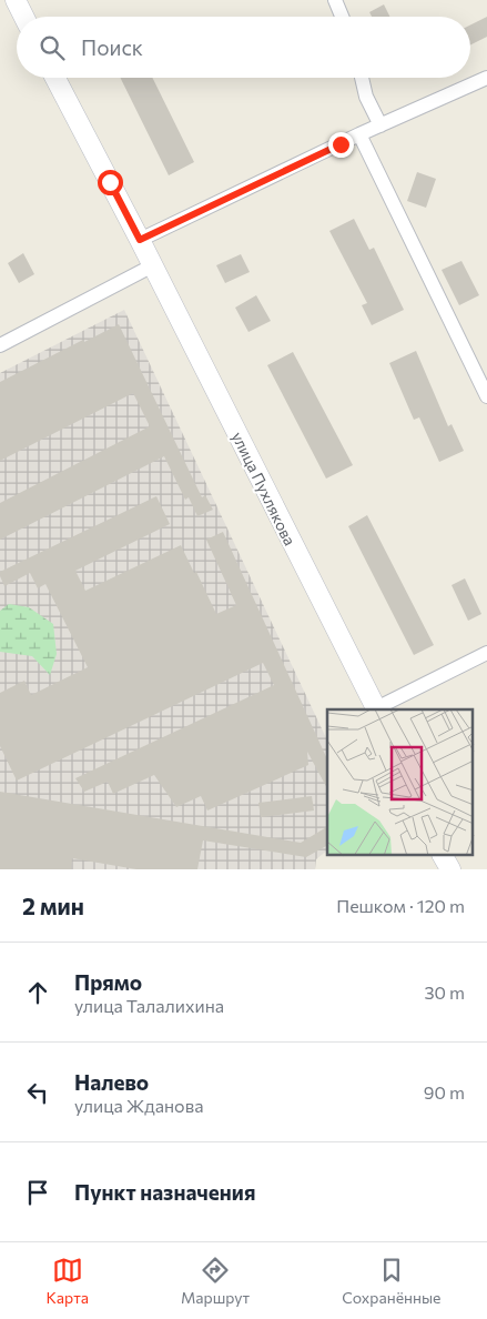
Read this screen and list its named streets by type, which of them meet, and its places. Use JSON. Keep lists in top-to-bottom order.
{
  "streets": {
    "street": ["улица Пухлякова"]
  },
  "page": {
    "search": "Поиск",
    "heading": ["2 мин", "Пешком · 120 m"],
    "list": [
      ["Прямо", "улица Талалихина", "30 m"],
      ["Налево", "улица Жданова", "90 m"],
      "Пункт назначения"
    ],
    "nav": ["Карта", "Маршрут", "Сохранённые"]
  }
}
